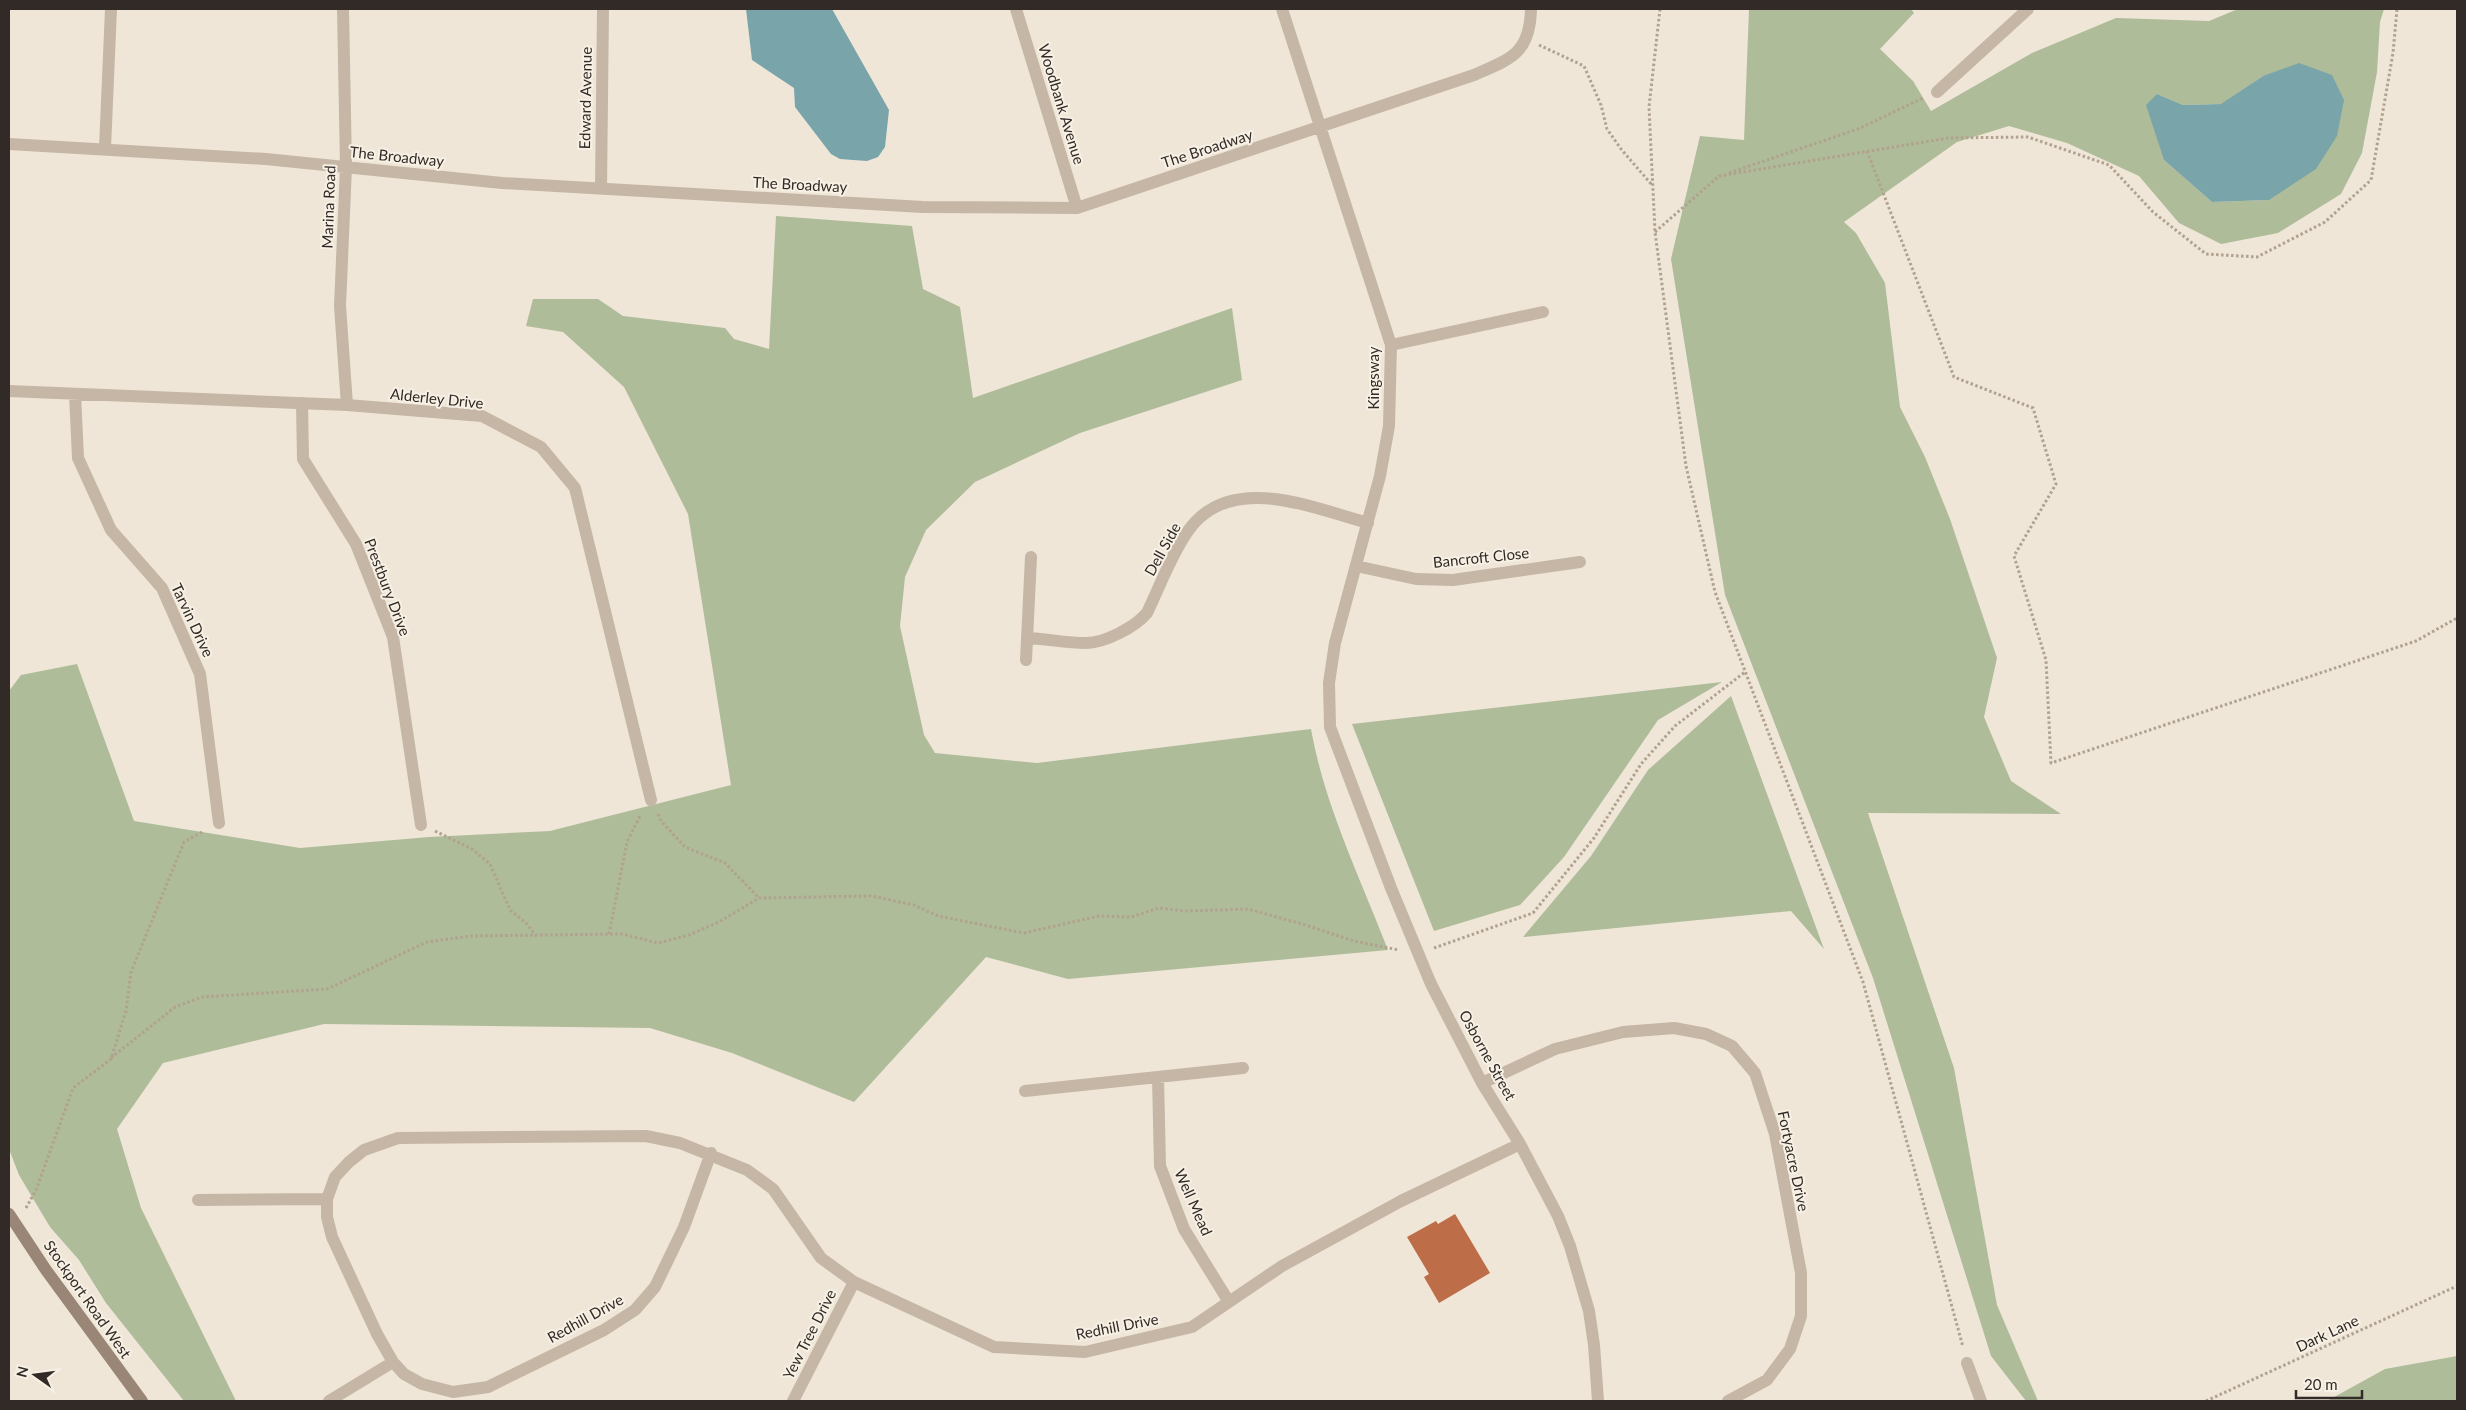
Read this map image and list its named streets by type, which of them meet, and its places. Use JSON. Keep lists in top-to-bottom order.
{
  "streets": {
    "main road": ["Stockport Road West"],
    "street": [
      "Edward Avenue",
      "Woodbank Avenue",
      "The Broadway",
      "Marina Road",
      "Kingsway",
      "Alderley Drive",
      "Dell Side",
      "Bancroft Close",
      "Prestbury Drive",
      "Tarvin Drive",
      "Osborne Street",
      "Fortyacre Drive",
      "Well Mead",
      "Redhill Drive",
      "Yew Tree Drive"
    ],
    "path": ["Dark Lane"]
  },
  "crossings": [
    ["Edward Avenue", "The Broadway"],
    ["Woodbank Avenue", "The Broadway"],
    ["The Broadway", "Marina Road"],
    ["The Broadway", "Kingsway"],
    ["Marina Road", "Alderley Drive"],
    ["Kingsway", "Dell Side"],
    ["Kingsway", "Bancroft Close"],
    ["Kingsway", "Osborne Street"],
    ["Alderley Drive", "Prestbury Drive"],
    ["Alderley Drive", "Tarvin Drive"],
    ["Osborne Street", "Fortyacre Drive"],
    ["Osborne Street", "Redhill Drive"],
    ["Well Mead", "Redhill Drive"],
    ["Redhill Drive", "Yew Tree Drive"]
  ],
  "scale_bar": "20 m",
  "north": "left"
}
